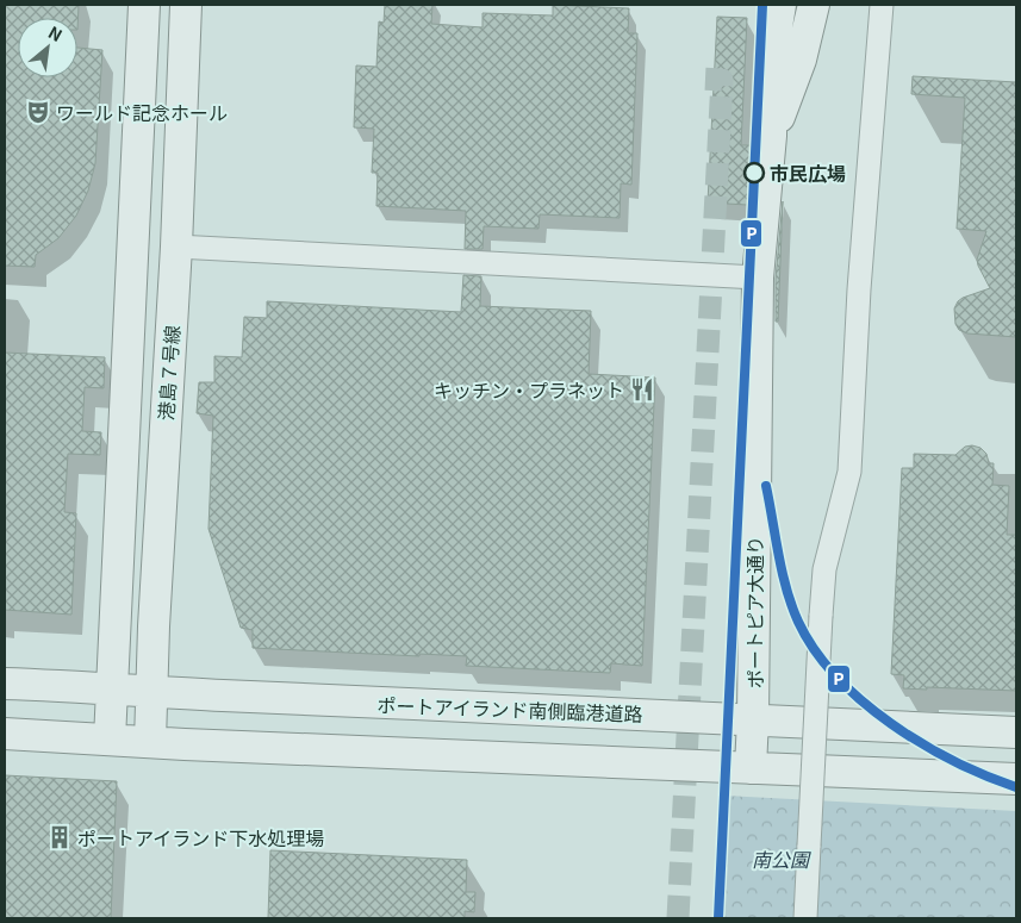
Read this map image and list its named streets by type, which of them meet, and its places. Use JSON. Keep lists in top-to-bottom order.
{
  "streets": {
    "street": ["港島７号線", "ポートピア大通り", "ポートアイランド南側臨港道路"]
  },
  "crossings": [
    ["港島７号線", "ポートアイランド南側臨港道路"],
    ["ポートピア大通り", "ポートアイランド南側臨港道路"]
  ],
  "parks": ["南公園"],
  "places": {
    "theatre": ["ワールド記念ホール"],
    "other": ["市民広場"],
    "restaurant": ["キッチン・プラネット"],
    "building": ["ポートアイランド下水処理場"]
  },
  "lines": ["transit line P"],
  "north": "top right"
}
